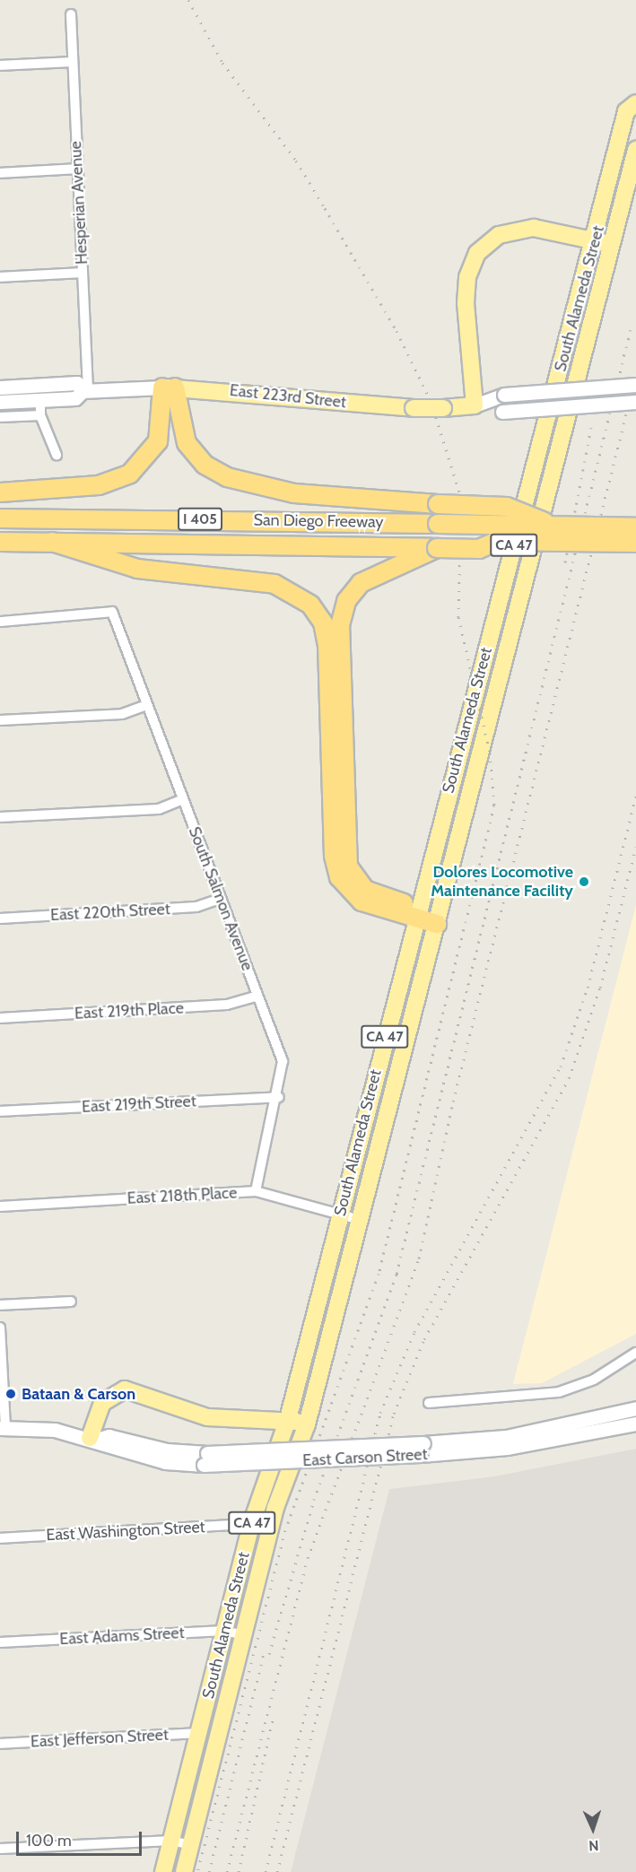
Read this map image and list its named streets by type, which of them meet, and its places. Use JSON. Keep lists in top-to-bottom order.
{
  "streets": {
    "highway": ["I 405", "San Diego Freeway"],
    "main road": [
      "South Alameda Street",
      "East 223rd Street",
      "CA 47",
      "East Carson Street"
    ],
    "street": [
      "Hesperian Avenue",
      "South Salmon Avenue",
      "East 220th Street",
      "East 219th Place",
      "East 219th Street",
      "East 218th Place",
      "East Washington Street",
      "East Adams Street",
      "East Jefferson Street"
    ]
  },
  "crossings": [
    ["Hesperian Avenue", "East 223rd Street"],
    ["South Alameda Street", "East 218th Place"],
    ["South Alameda Street", "East Washington Street"],
    ["South Alameda Street", "East Adams Street"],
    ["South Alameda Street", "East Jefferson Street"],
    ["South Salmon Avenue", "East 220th Street"],
    ["South Salmon Avenue", "East 219th Place"],
    ["South Salmon Avenue", "East 219th Street"],
    ["South Salmon Avenue", "East 218th Place"]
  ],
  "places": ["Dolores Locomotive Maintenance Facility", "Bataan & Carson"],
  "scale_bar": "100 m",
  "north": "bottom"
}
